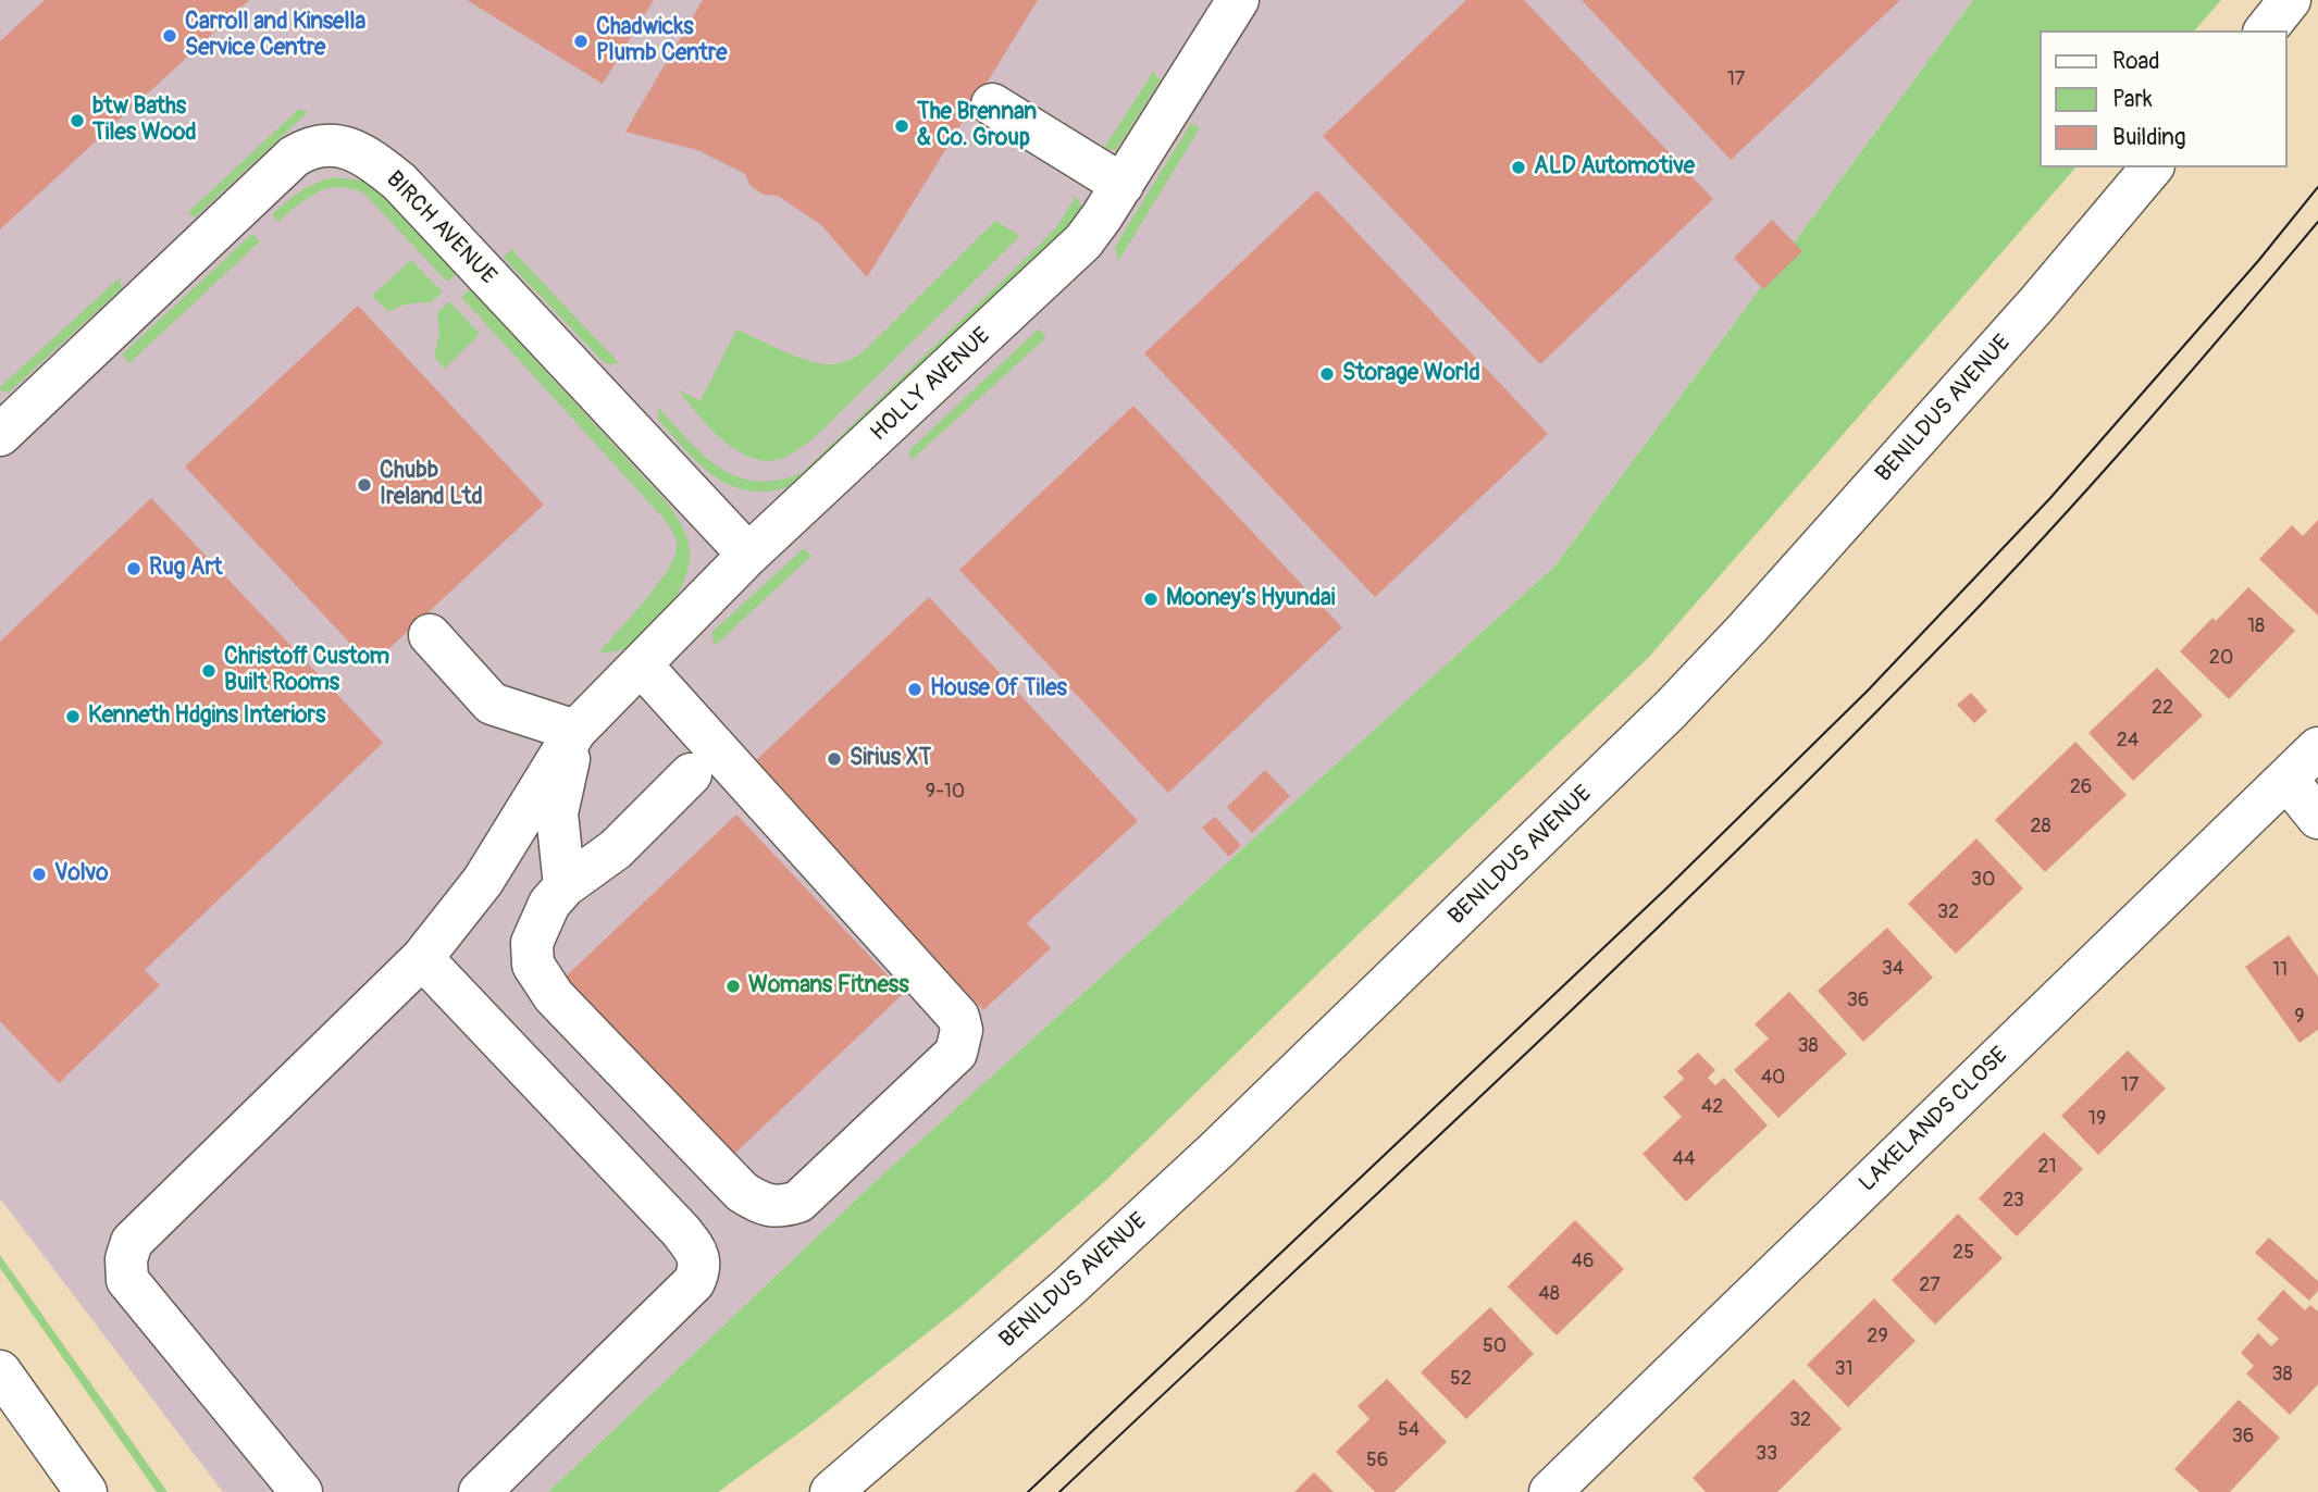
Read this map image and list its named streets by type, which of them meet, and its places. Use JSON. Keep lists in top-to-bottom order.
{
  "streets": {
    "street": [
      "BIRCH AVENUE",
      "HOLLY AVENUE",
      "BENILDUS AVENUE",
      "LAKELANDS CLOSE"
    ]
  },
  "crossings": [
    ["BIRCH AVENUE", "HOLLY AVENUE"]
  ],
  "places": [
    "Carroll and Kinsella Service Centre",
    "Chadwicks Plumb Centre",
    "btw Baths Tiles Wood",
    "The Brennan & Co. Group",
    "ALD Automotive",
    "Storage World",
    "Chubb Ireland Ltd",
    "Rug Art",
    "Mooney’s Hyundai",
    "Christoff Custom Built Rooms",
    "House Of Tiles",
    "Kenneth Hdgins Interiors",
    "Sirius XT",
    "Volvo",
    "Womans Fitness"
  ],
  "house_numbers": [
    "17",
    "18",
    "20",
    "22",
    "24",
    "26",
    "9-10",
    "28",
    "30",
    "32",
    "34",
    "11",
    "36",
    "9",
    "38",
    "40",
    "17",
    "42",
    "19",
    "44",
    "21",
    "23",
    "25",
    "46",
    "27",
    "48",
    "29",
    "50",
    "31",
    "38",
    "52",
    "32",
    "54",
    "36",
    "33",
    "56"
  ],
  "legend": ["Road", "Park", "Building"]
}
